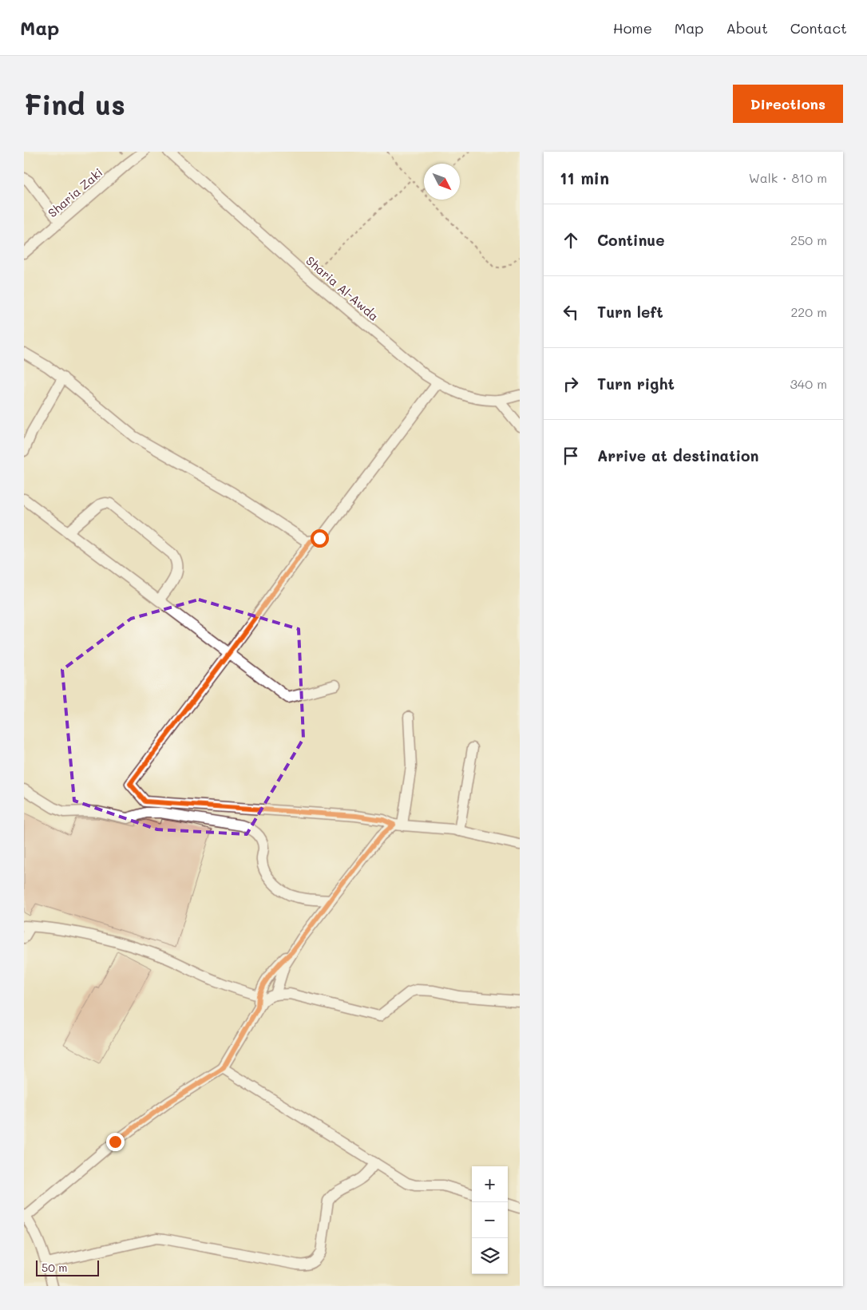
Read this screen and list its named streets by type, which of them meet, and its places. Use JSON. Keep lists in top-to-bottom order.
{
  "streets": {
    "street": ["Sharia Zaki", "Sharia Al-Awda"]
  },
  "scale_bar": "50 m",
  "north": "bottom right",
  "page": {
    "header": "Map",
    "nav": [
      "Home",
      "Map",
      "About",
      "Contact"
    ],
    "buttons": "Directions",
    "title": "Find us",
    "heading": ["11 min", "Walk · 810 m"],
    "list": [
      ["Continue", "250 m"],
      ["Turn left", "220 m"],
      ["Turn right", "340 m"],
      "Arrive at destination"
    ],
    "map_buttons": ["+", "−"],
    "scale": "50 m"
  }
}
